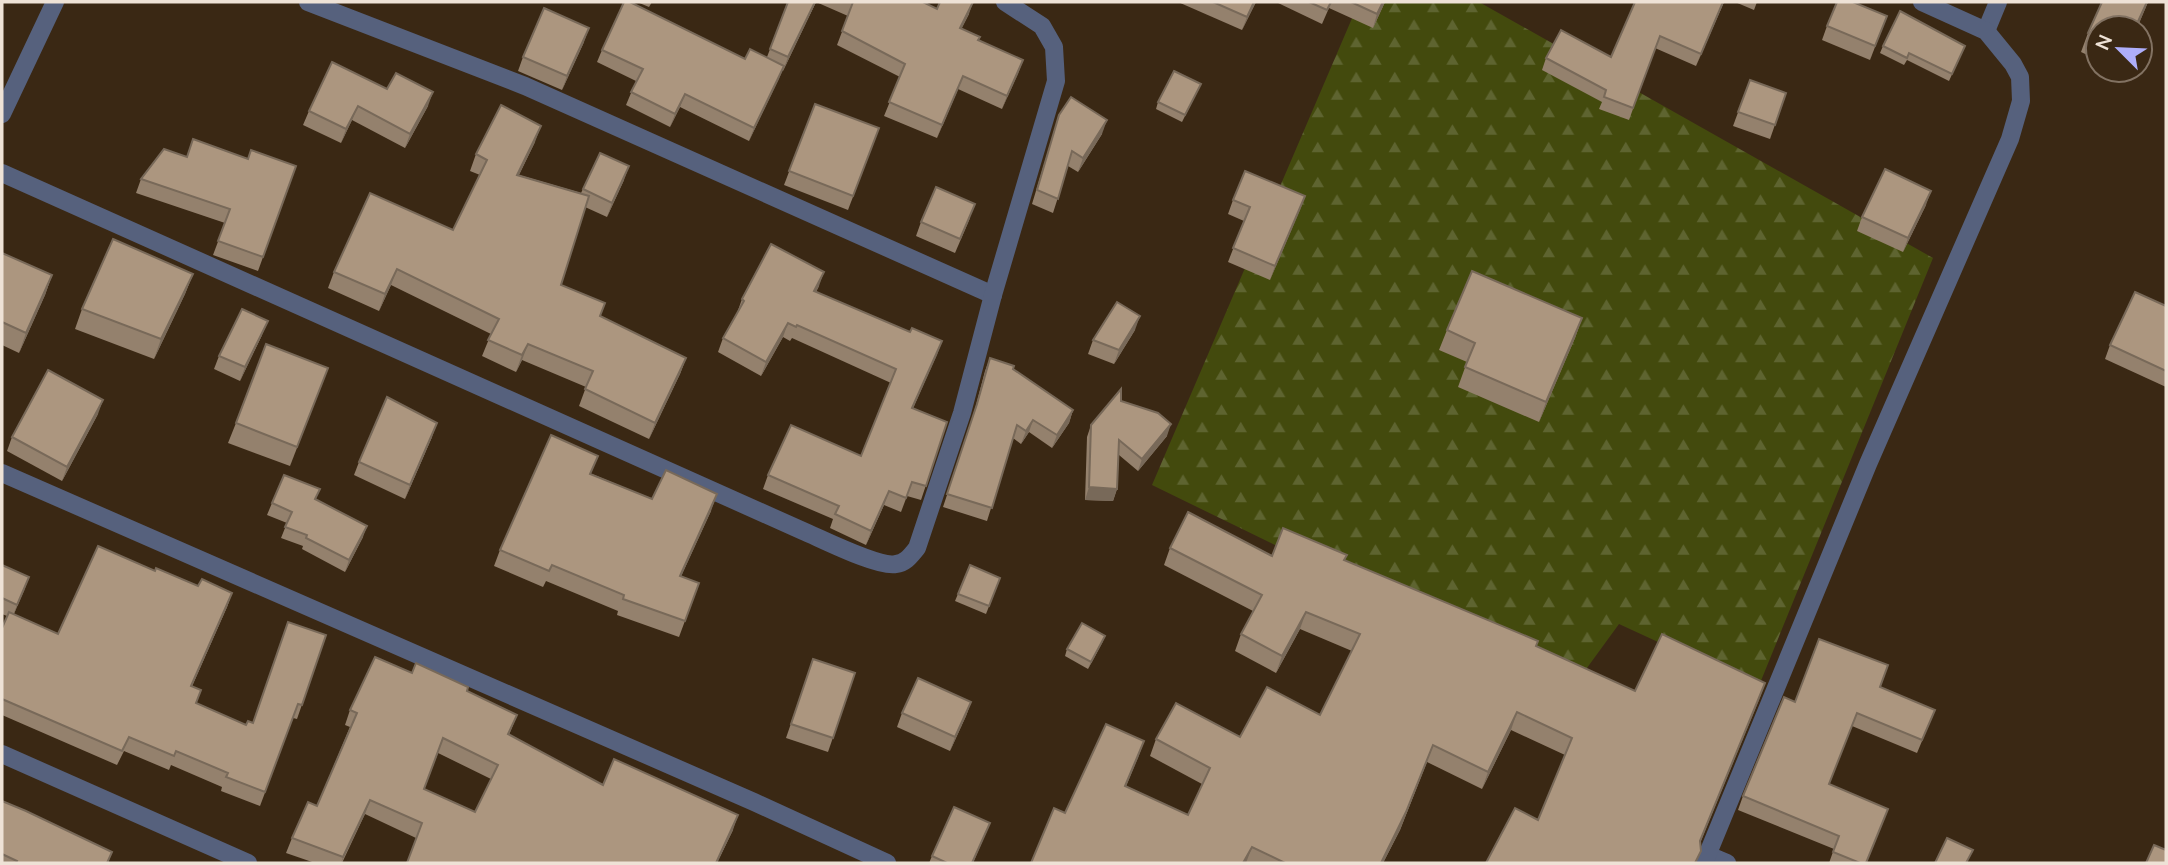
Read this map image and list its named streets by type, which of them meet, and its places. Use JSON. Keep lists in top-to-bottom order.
{
  "north": "top left"
}
